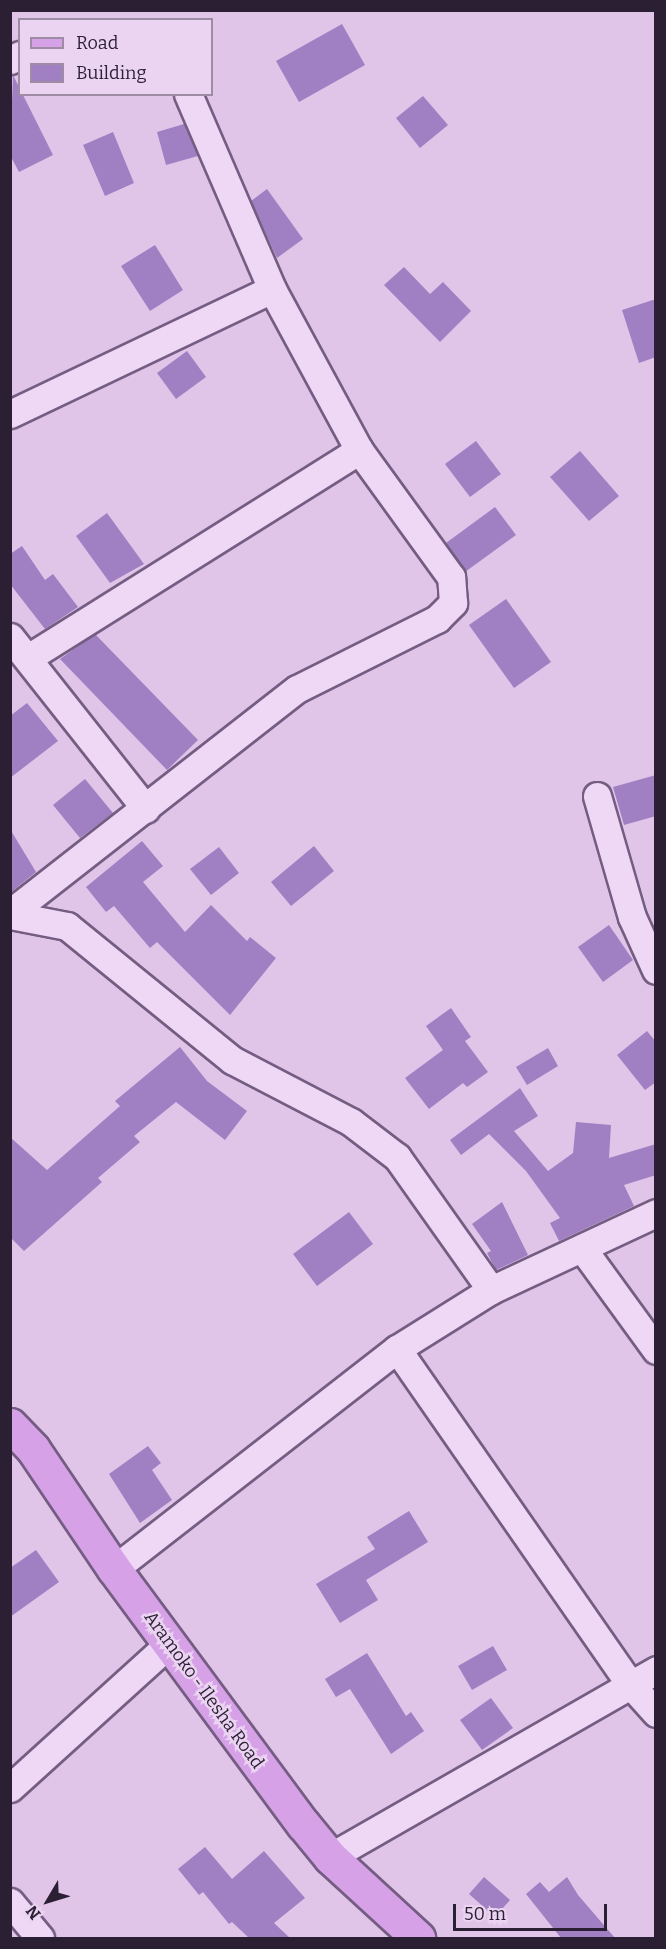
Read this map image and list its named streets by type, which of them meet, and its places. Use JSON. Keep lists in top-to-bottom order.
{
  "streets": {
    "main road": ["Aramoko - Ilesha Road"]
  },
  "legend": ["Road", "Building"],
  "scale_bar": "50 m",
  "north": "bottom left"
}
